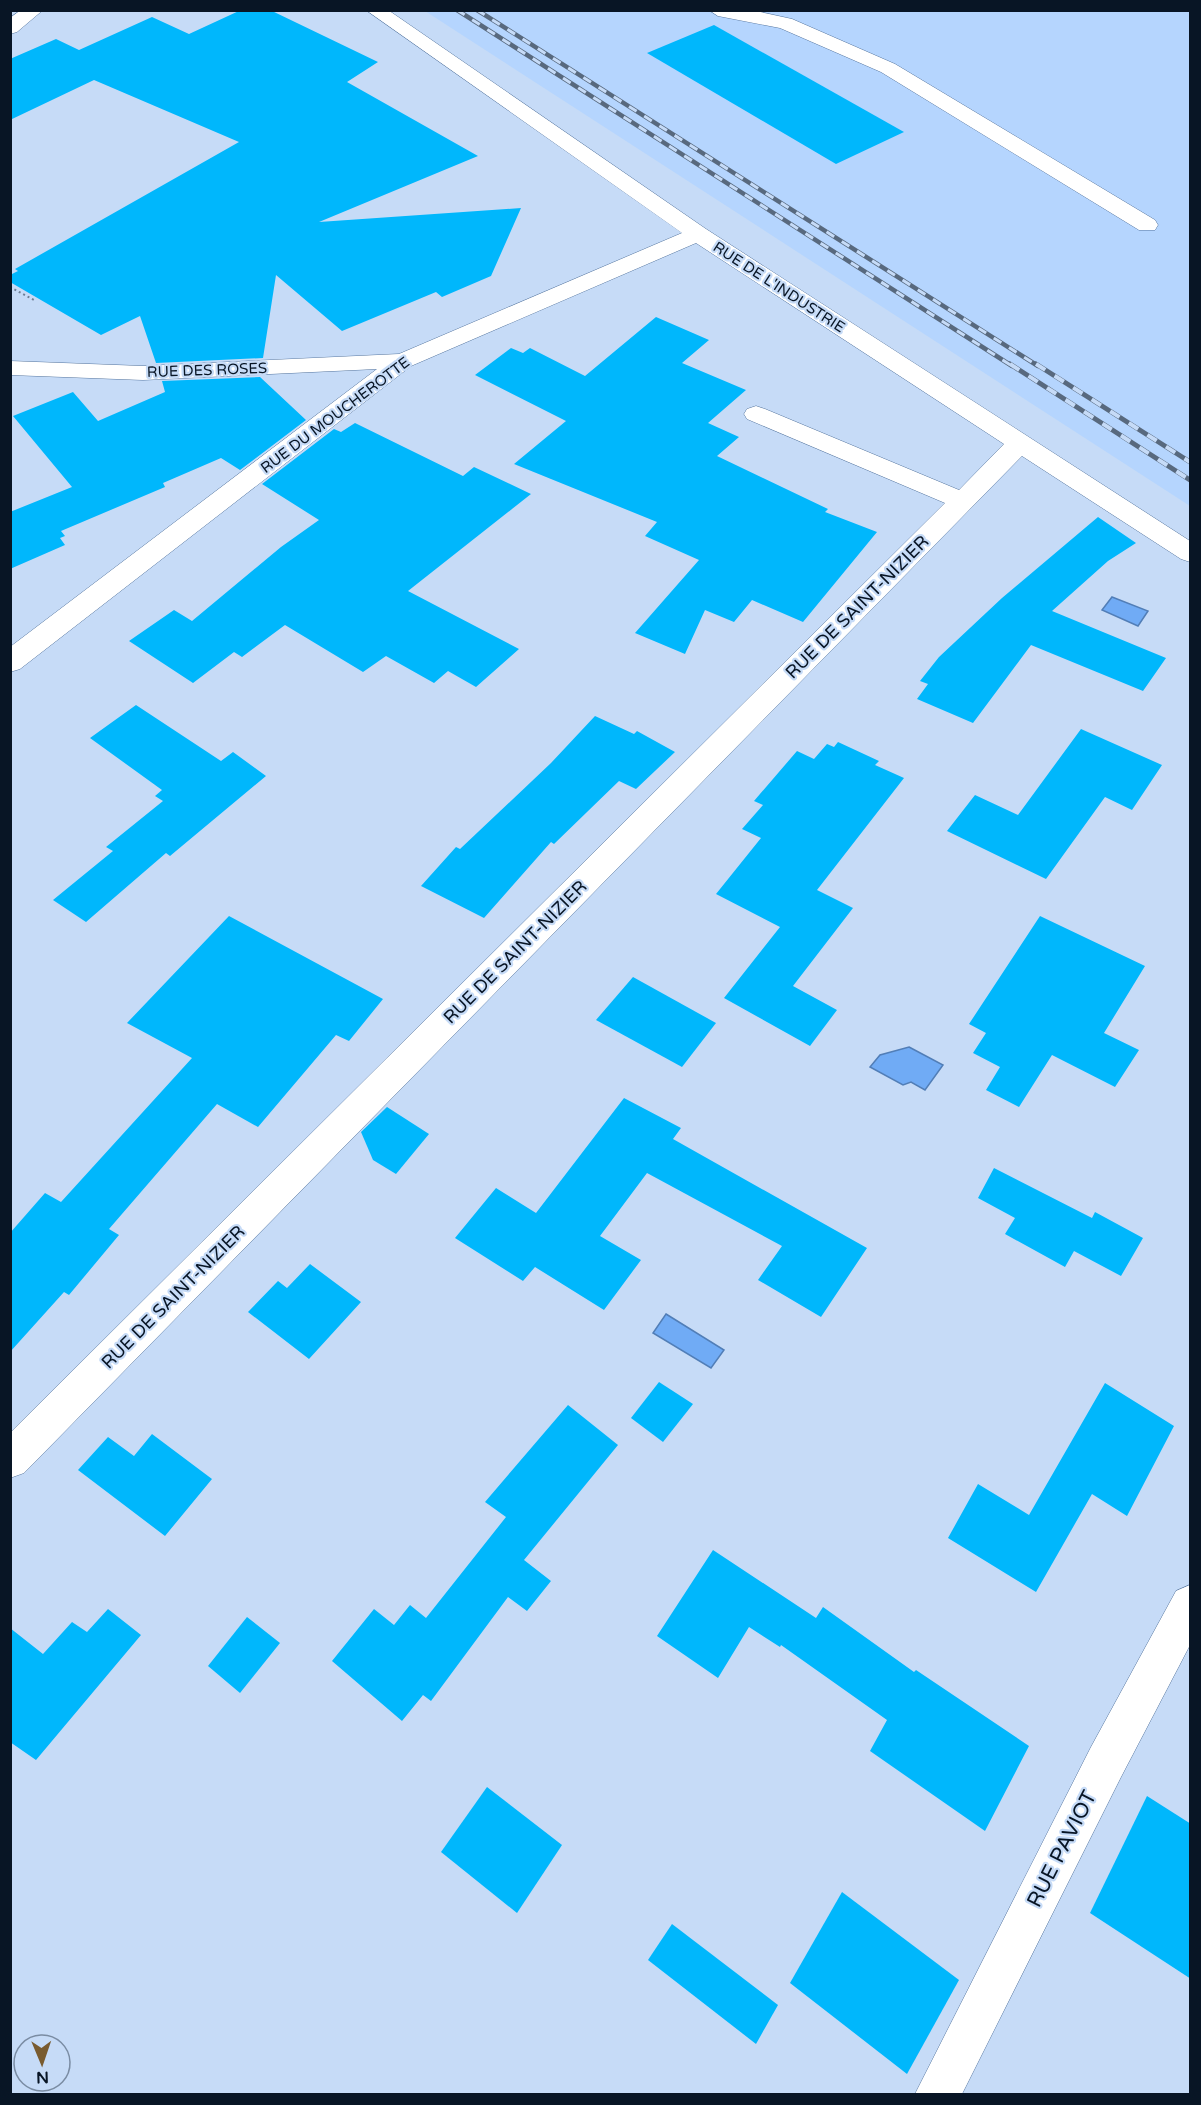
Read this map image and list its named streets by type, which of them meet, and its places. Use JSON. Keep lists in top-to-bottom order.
{
  "streets": {
    "street": [
      "RUE DE L'INDUSTRIE",
      "RUE DES ROSES",
      "RUE DU MOUCHEROTTE",
      "RUE DE SAINT-NIZIER",
      "RUE PAVIOT"
    ]
  },
  "crossings": [
    ["RUE DE L'INDUSTRIE", "RUE DU MOUCHEROTTE"],
    ["RUE DE L'INDUSTRIE", "RUE DE SAINT-NIZIER"],
    ["RUE DES ROSES", "RUE DU MOUCHEROTTE"]
  ],
  "north": "bottom"
}
